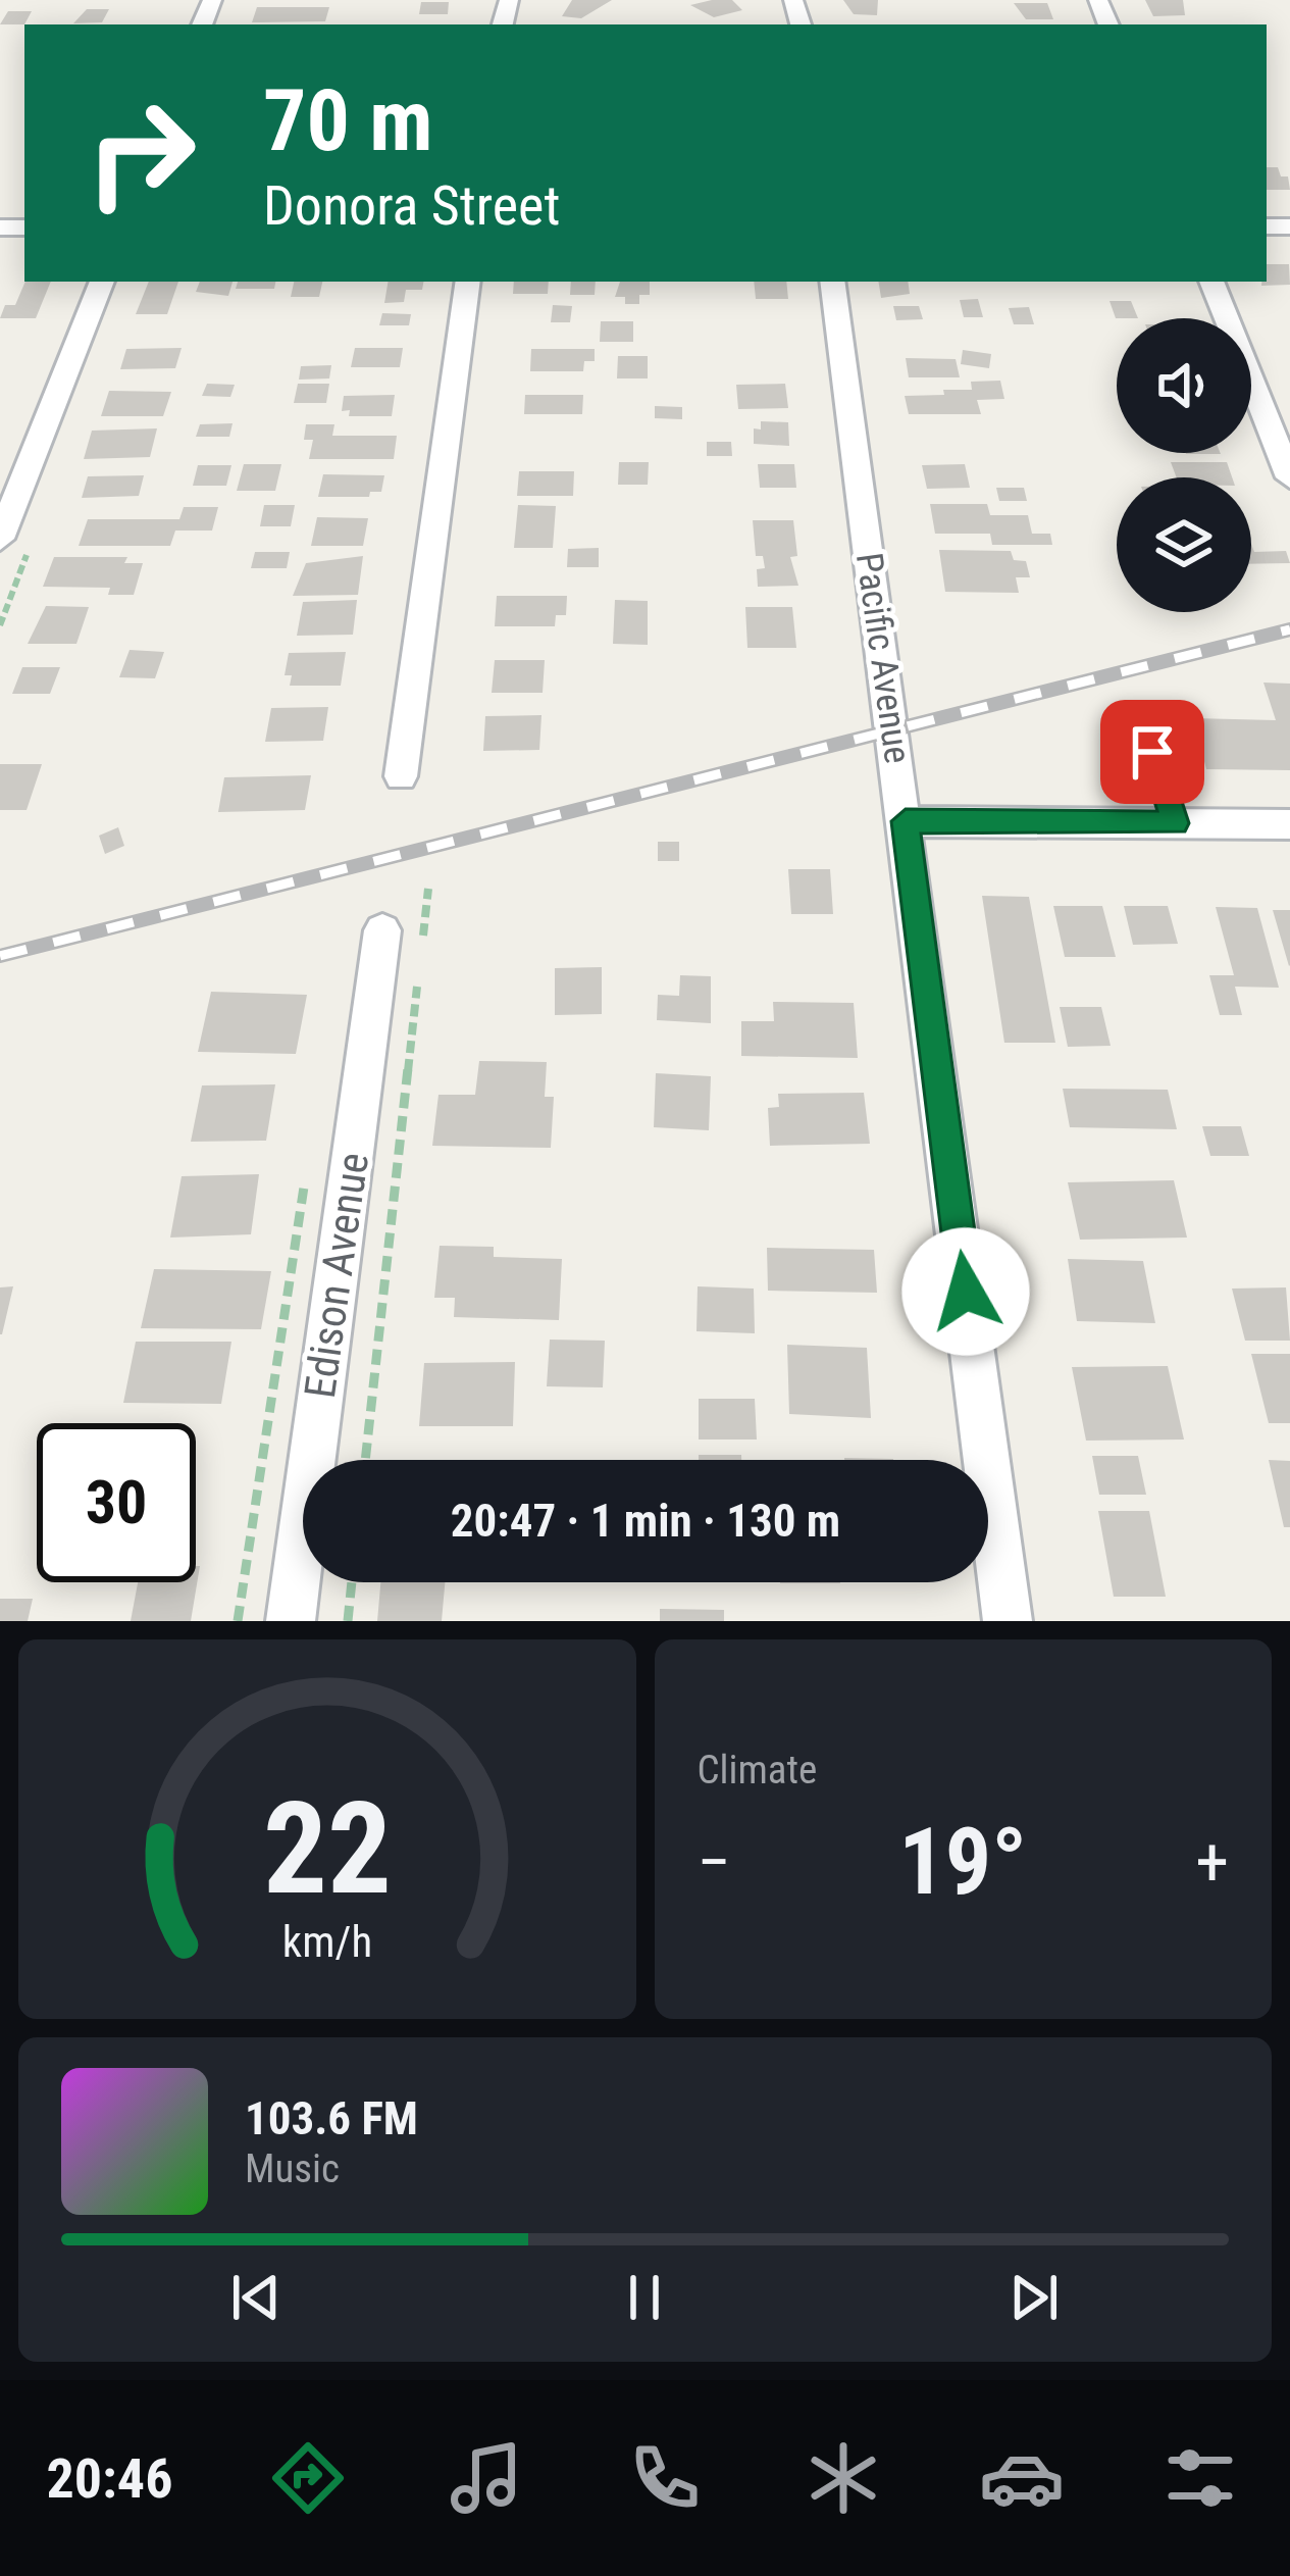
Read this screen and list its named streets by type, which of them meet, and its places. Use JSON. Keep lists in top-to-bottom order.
{
  "streets": {
    "street": ["Pacific Avenue", "Edison Avenue"]
  },
  "page": {
    "turn": ["70 m", "Donora Street"],
    "limit": "30",
    "trip": "20:47 · 1 min · 130 m",
    "tile": "Climate",
    "heat": ["−", "19°", "+"],
    "song": ["103.6 FM", "Music"],
    "tabs": "20:46",
    "gauge": ["22", "km/h"]
  }
}
